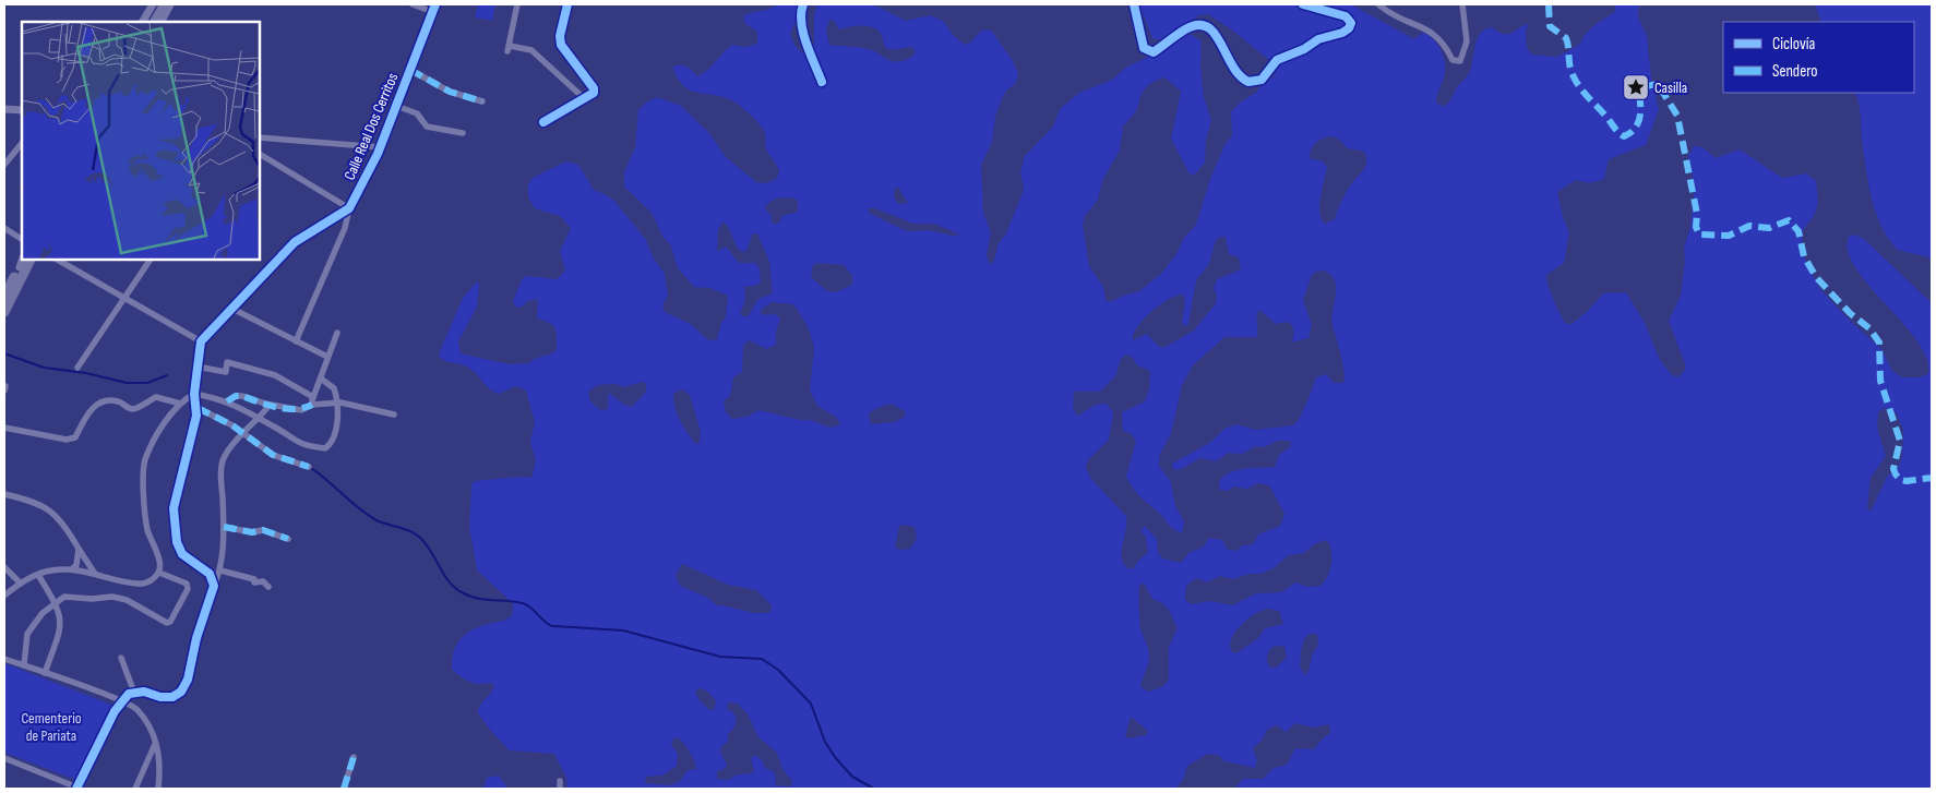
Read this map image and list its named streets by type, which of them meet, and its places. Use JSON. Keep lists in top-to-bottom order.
{
  "streets": {
    "street": ["Calle Real Dos Cerritos"]
  },
  "parks": ["Cementerio de Pariata"],
  "places": {
    "place": ["Casilla"]
  },
  "legend": ["Ciclovía", "Sendero"]
}
